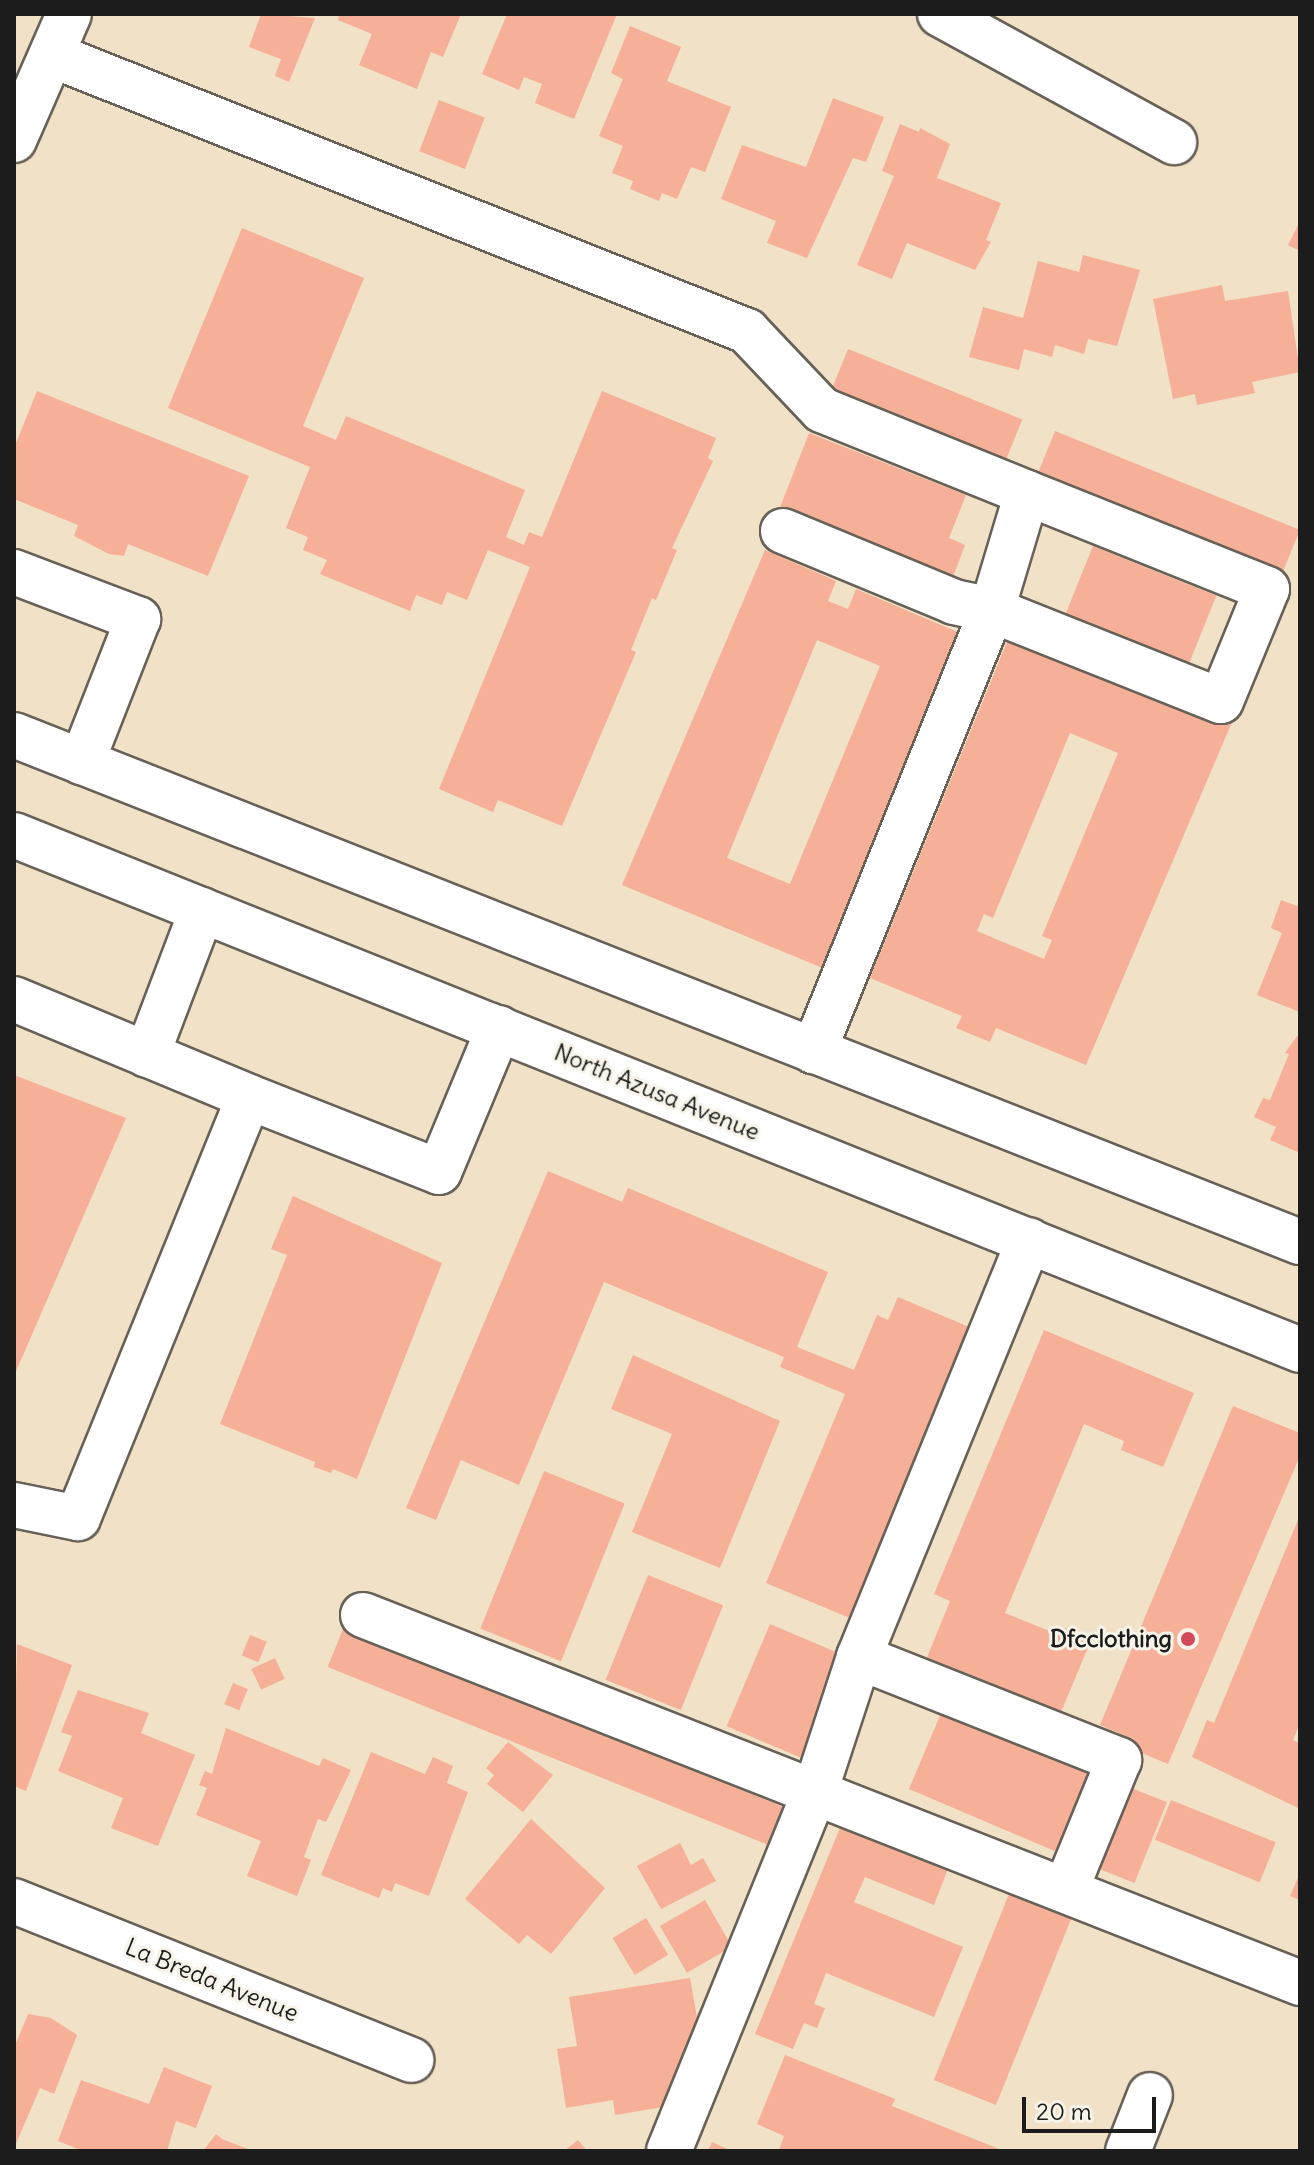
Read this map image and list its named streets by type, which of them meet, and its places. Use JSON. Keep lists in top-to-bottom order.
{
  "streets": {
    "main road": ["North Azusa Avenue", "La Breda Avenue"]
  },
  "places": ["Dfcclothing"],
  "scale_bar": "20 m"
}
